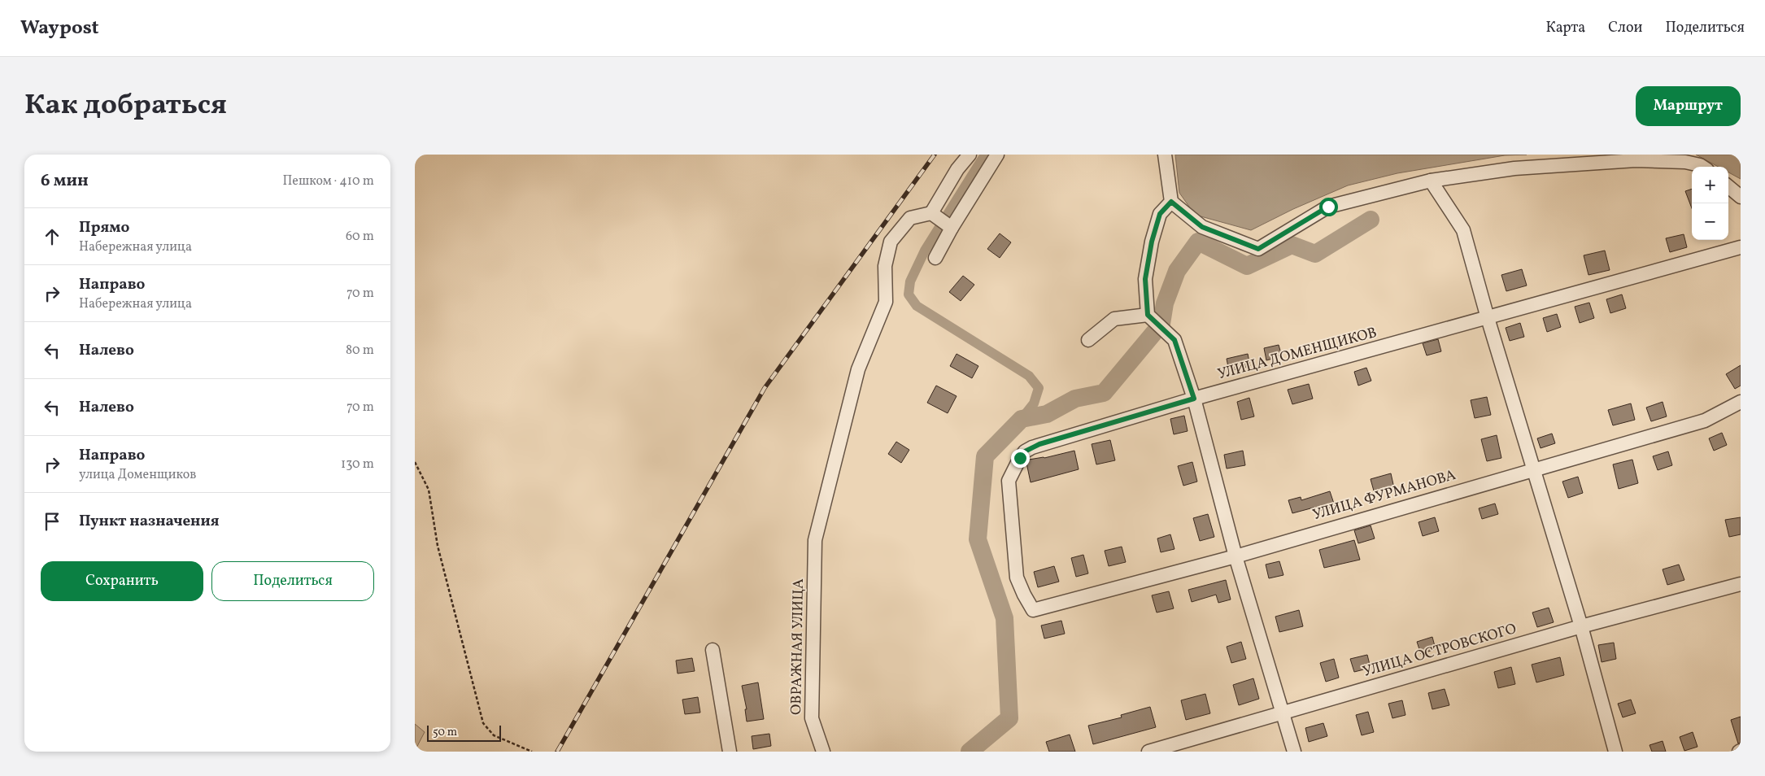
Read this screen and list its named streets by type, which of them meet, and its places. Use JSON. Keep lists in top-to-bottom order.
{
  "streets": {
    "street": [
      "УЛИЦА ДОМЕНЩИКОВ",
      "УЛИЦА ФУРМАНОВА",
      "ОВРАЖНАЯ УЛИЦА",
      "УЛИЦА ОСТРОВСКОГО"
    ]
  },
  "crossings": [
    ["УЛИЦА ДОМЕНЩИКОВ", "УЛИЦА ФУРМАНОВА"]
  ],
  "scale_bar": "50 m",
  "page": {
    "header": "Waypost",
    "nav": ["Карта", "Слои", "Поделиться"],
    "title": "Как добраться",
    "buttons": [
      "Маршрут",
      ["Сохранить", "Поделиться"]
    ],
    "heading": ["6 мин", "Пешком · 410 m"],
    "map_buttons": ["+", "−"],
    "list": [
      ["Прямо", "Набережная улица", "60 m"],
      ["Направо", "Набережная улица", "70 m"],
      ["Налево", "80 m"],
      ["Налево", "70 m"],
      ["Направо", "улица Доменщиков", "130 m"],
      "Пункт назначения"
    ],
    "scale": "50 m"
  }
}
